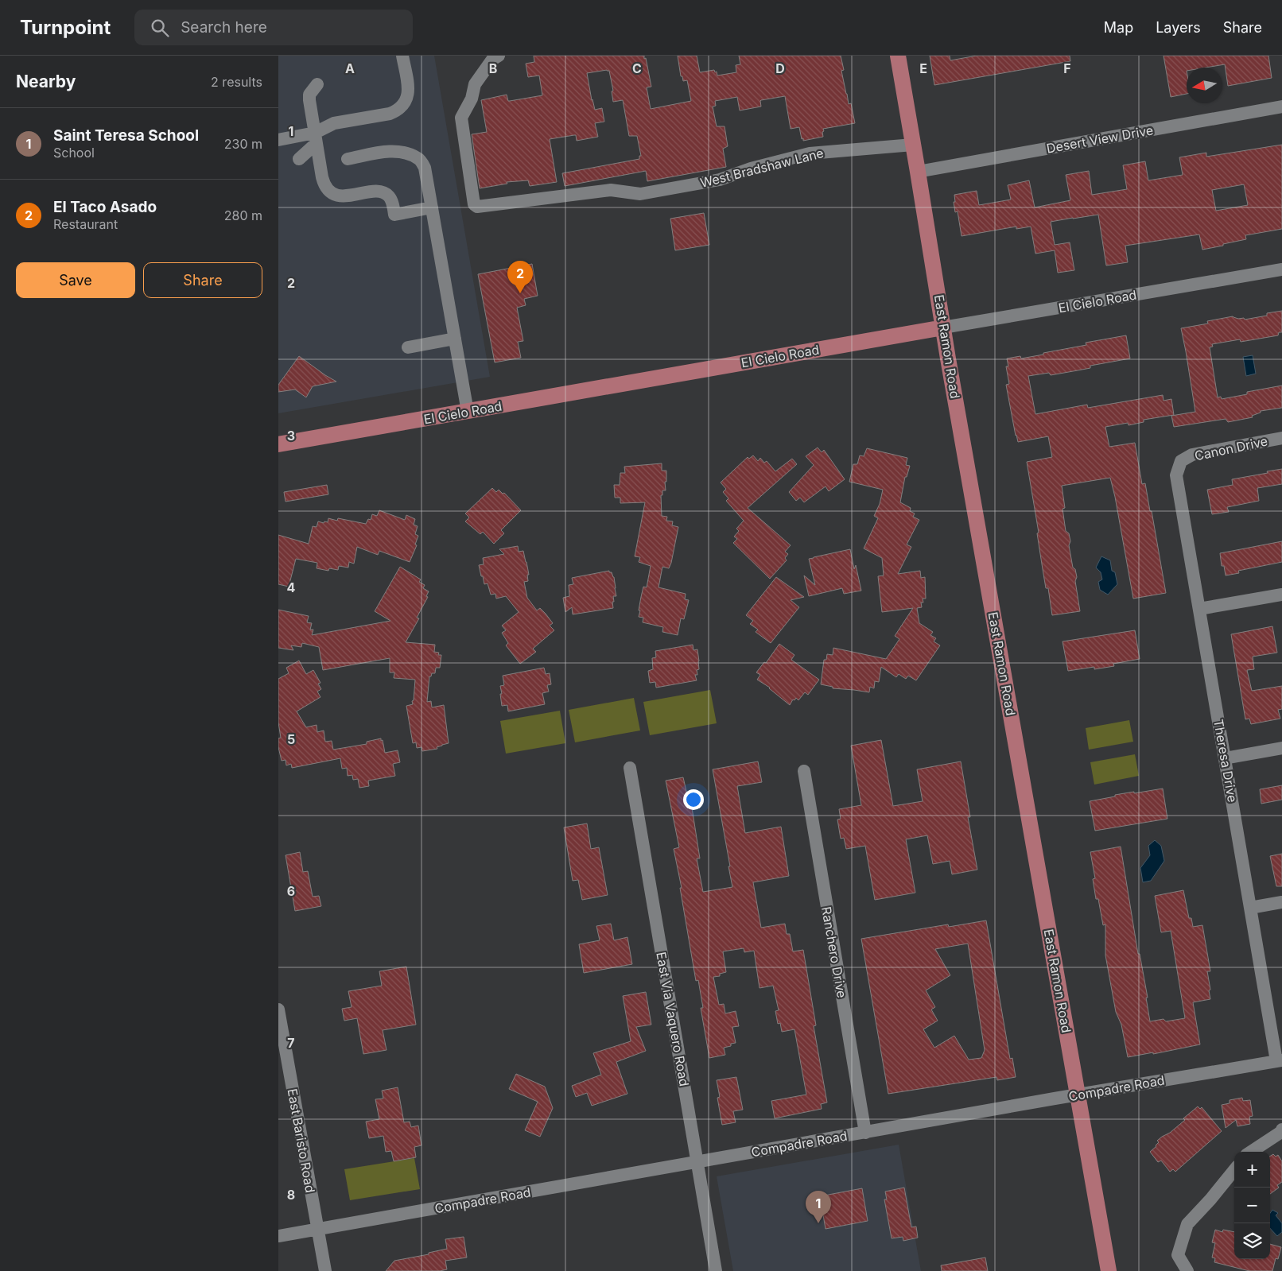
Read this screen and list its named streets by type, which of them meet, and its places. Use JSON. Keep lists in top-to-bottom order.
{
  "streets": {
    "main road": ["El Cielo Road", "East Ramon Road"],
    "street": [
      "Desert View Drive",
      "West Bradshaw Lane",
      "Canon Drive",
      "Theresa Drive",
      "Ranchero Drive",
      "East Via Vaquero Road",
      "Compadre Road",
      "East Baristo Road"
    ]
  },
  "crossings": [
    ["Desert View Drive", "East Ramon Road"],
    ["West Bradshaw Lane", "East Ramon Road"],
    ["El Cielo Road", "East Ramon Road"],
    ["East Ramon Road", "Compadre Road"],
    ["Canon Drive", "Theresa Drive"],
    ["Theresa Drive", "Compadre Road"],
    ["Ranchero Drive", "Compadre Road"],
    ["East Via Vaquero Road", "Compadre Road"],
    ["Compadre Road", "East Baristo Road"]
  ],
  "north": "left",
  "page": {
    "header": "Turnpoint",
    "search": "Search here",
    "nav": ["Map", "Layers", "Share"],
    "heading": ["Nearby", "2 results"],
    "list": [
      {
        "mark": "1",
        "name": "Saint Teresa School",
        "note": "School",
        "value": "230 m"
      },
      {
        "mark": "2",
        "name": "El Taco Asado",
        "note": "Restaurant",
        "value": "280 m"
      }
    ],
    "buttons": ["Save", "Share"],
    "pins": ["2", "1"],
    "map_buttons": ["+", "−"]
  },
  "grid": {
    "columns": [
      "A",
      "B",
      "C",
      "D",
      "E",
      "F"
    ],
    "rows": [
      "1",
      "2",
      "3",
      "4",
      "5",
      "6",
      "7",
      "8"
    ]
  }
}
